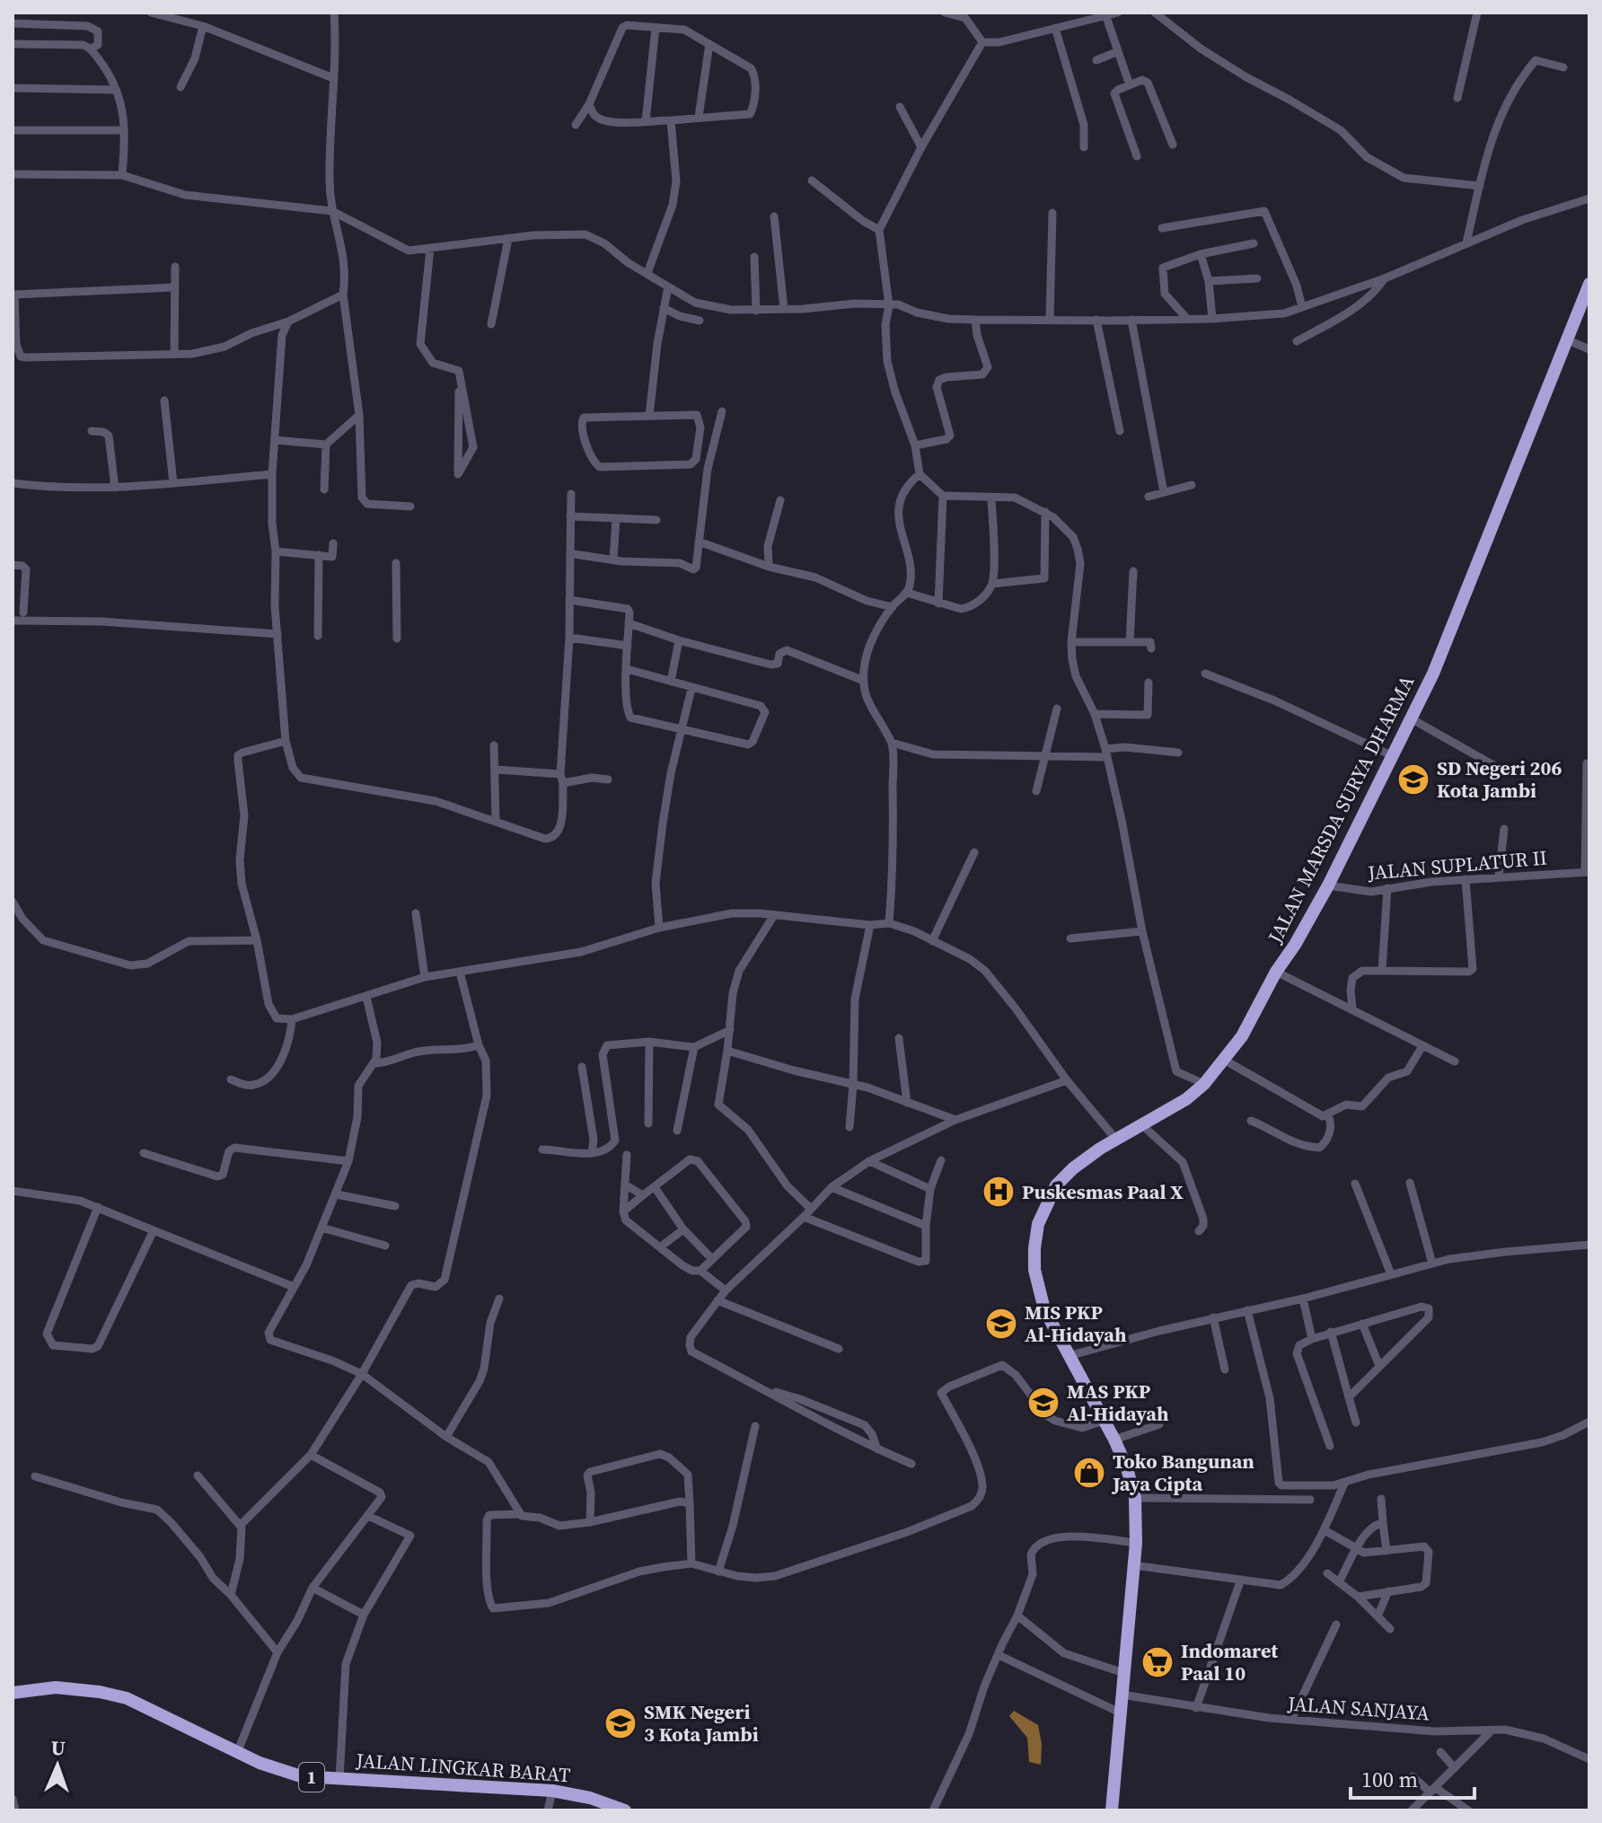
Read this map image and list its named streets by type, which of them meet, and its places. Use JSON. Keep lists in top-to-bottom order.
{
  "streets": {
    "highway": ["JALAN MARSDA SURYA DHARMA", "JALAN LINGKAR BARAT", "1"],
    "street": ["JALAN SUPLATUR II", "JALAN SANJAYA"]
  },
  "crossings": [
    ["JALAN MARSDA SURYA DHARMA", "JALAN SUPLATUR II"],
    ["JALAN MARSDA SURYA DHARMA", "JALAN SANJAYA"]
  ],
  "places": {
    "school or university": [
      "SD Negeri 206 Kota Jambi",
      "MIS PKP Al-Hidayah",
      "MAS PKP Al-Hidayah",
      "SMK Negeri 3 Kota Jambi"
    ],
    "hospital": ["Puskesmas Paal X"],
    "shop": ["Toko Bangunan Jaya Cipta"],
    "supermarket": ["Indomaret Paal 10"]
  },
  "scale_bar": "100 m",
  "north": "top"
}
